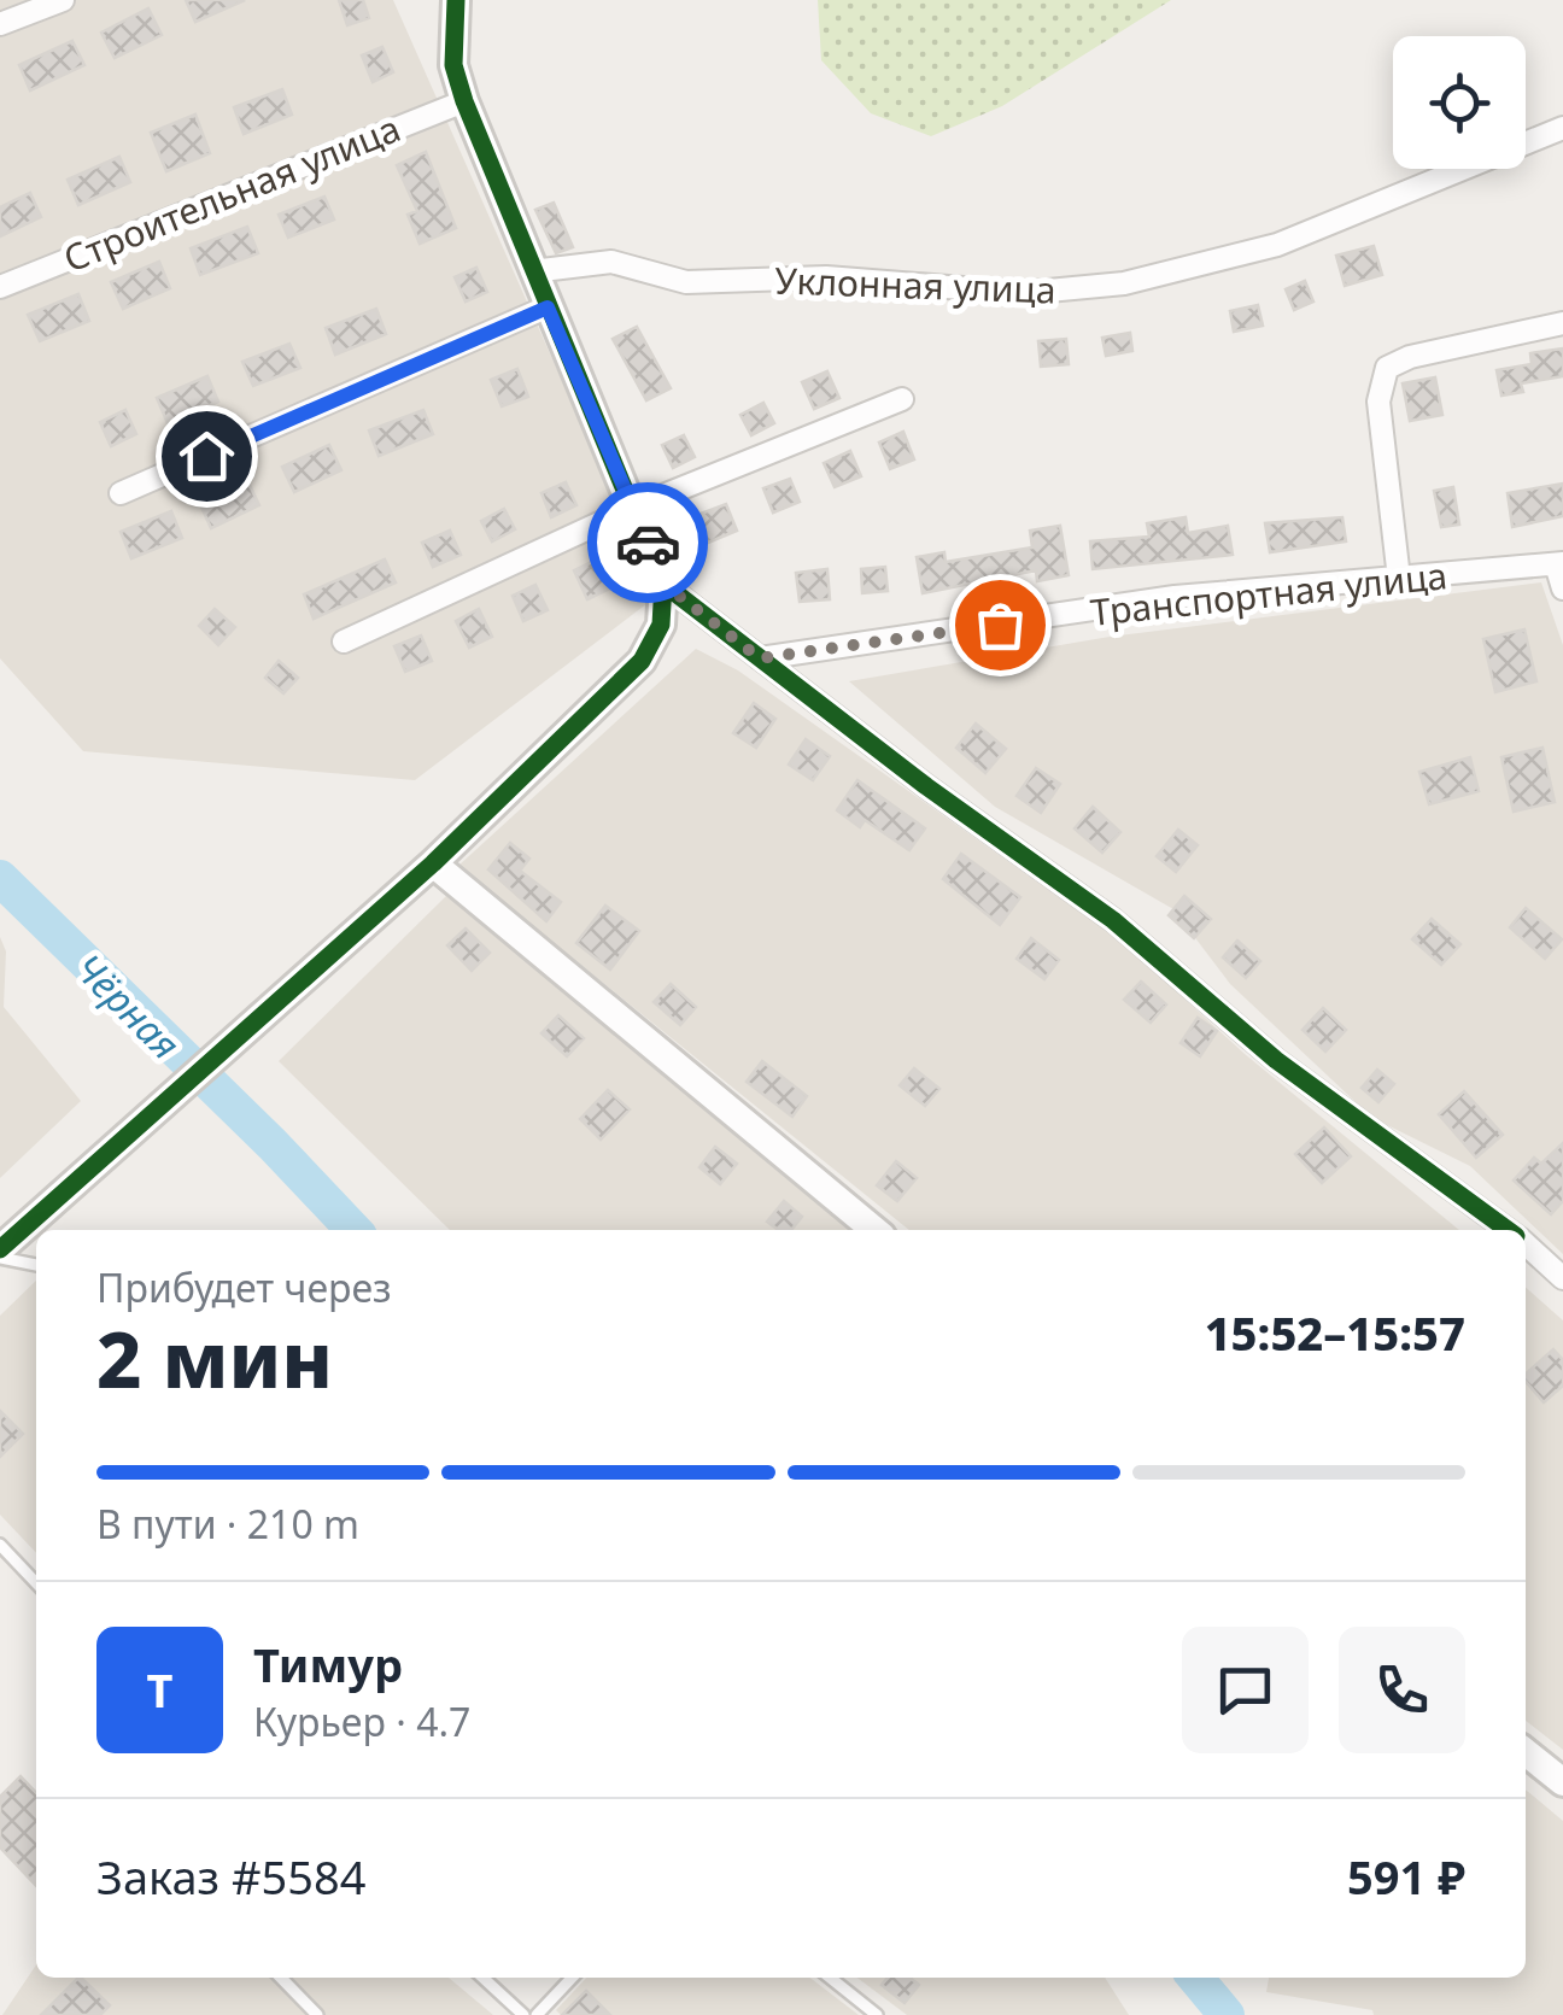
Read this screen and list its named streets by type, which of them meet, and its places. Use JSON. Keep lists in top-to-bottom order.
{
  "streets": {
    "street": ["Строительная улица", "Уклонная улица", "Транспортная улица"]
  },
  "water": ["Чёрная"],
  "page": {
    "heading": ["2 мин", "Прибудет через", "15:52–15:57"],
    "panel": [
      "Тимур",
      "Курьер · 4.7",
      "Заказ #5584",
      "591 ₽"
    ],
    "bar": "В пути · 210 m",
    "round": "Т"
  }
}
